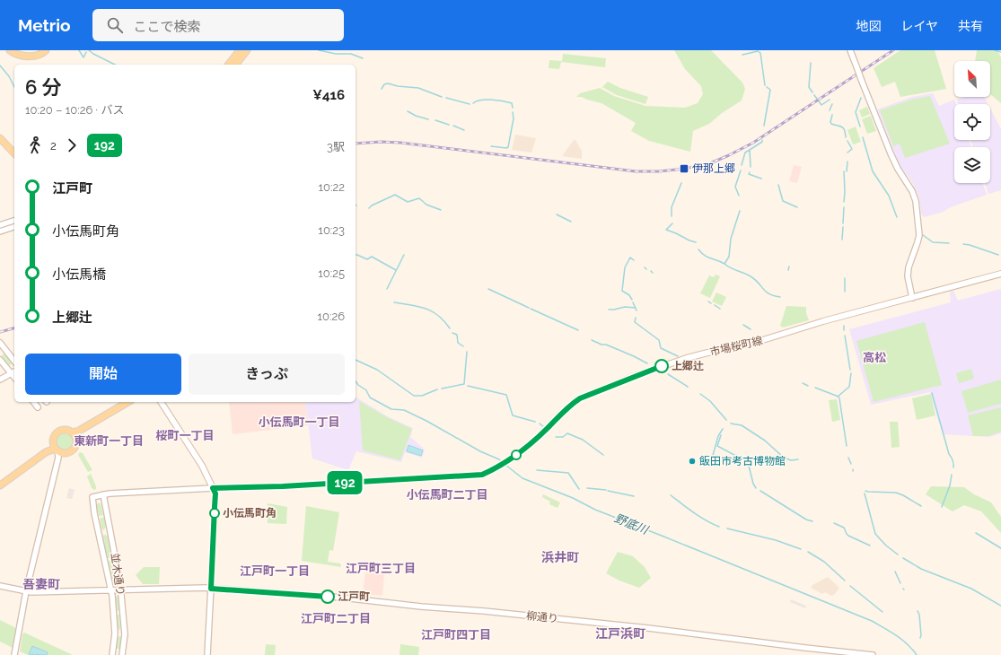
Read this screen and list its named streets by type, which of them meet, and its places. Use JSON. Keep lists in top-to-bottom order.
{
  "streets": {
    "main road": ["市場桜町線"],
    "street": ["並木通り", "柳通り"]
  },
  "crossings": [
    ["並木通り", "柳通り"]
  ],
  "districts": [
    "高松",
    "小伝馬町一丁目",
    "桜町一丁目",
    "東新町一丁目",
    "小伝馬町二丁目",
    "浜井町",
    "江戸町三丁目",
    "江戸町一丁目",
    "吾妻町",
    "江戸町二丁目",
    "江戸浜町",
    "江戸町四丁目"
  ],
  "water": ["野底川"],
  "places": {
    "transit": ["伊那上郷"],
    "other": [
      "上郷辻",
      "飯田市考古博物館",
      "小伝馬町角",
      "江戸町"
    ]
  },
  "lines": ["bus line 192"],
  "north": "top left",
  "page": {
    "header": "Metrio",
    "search": "ここで検索",
    "nav": ["地図", "レイヤ", "共有"],
    "on_map": "192",
    "heading": ["6 分", "10:20 – 10:26 · バス", "¥416"],
    "legs": ["2", "192", "3駅"],
    "list": [
      {
        "name": "江戸町",
        "value": "10:22"
      },
      {
        "name": "小伝馬町角",
        "value": "10:23"
      },
      {
        "name": "小伝馬橋",
        "value": "10:25"
      },
      {
        "name": "上郷辻",
        "value": "10:26"
      }
    ],
    "buttons": ["開始", "きっぷ"]
  }
}
